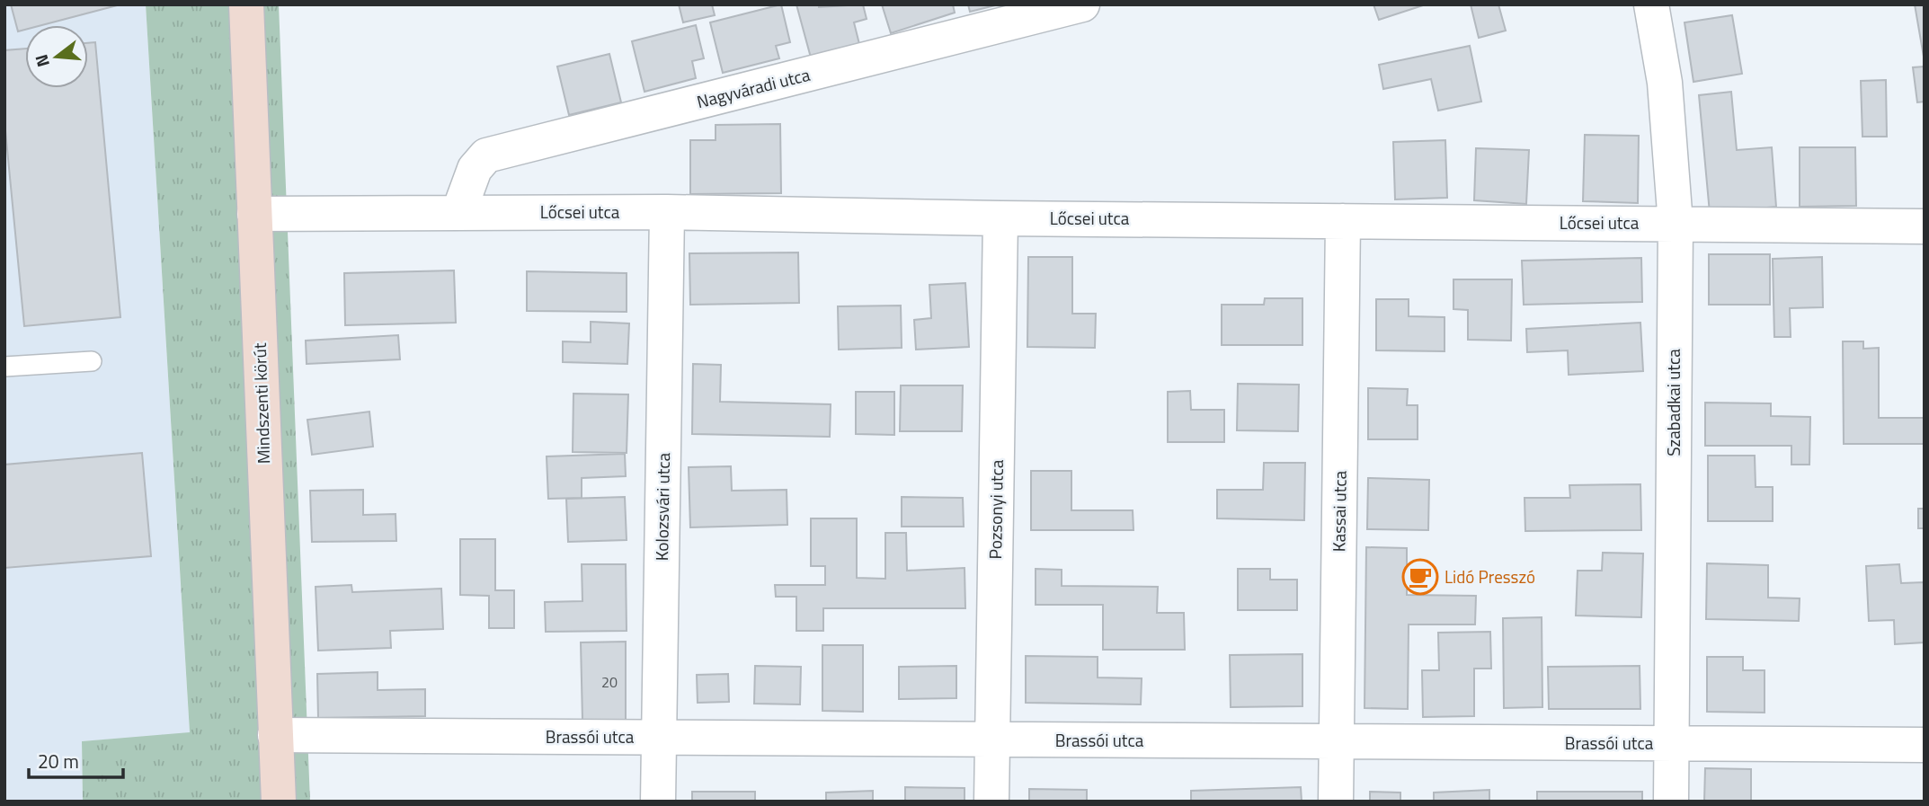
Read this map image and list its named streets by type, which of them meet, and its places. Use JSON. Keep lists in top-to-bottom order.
{
  "streets": {
    "street": [
      "Nagyváradi utca",
      "Lőcsei utca",
      "Szabadkai utca",
      "Mindszenti körút",
      "Kolozsvári utca",
      "Pozsonyi utca",
      "Kassai utca",
      "Brassói utca"
    ]
  },
  "crossings": [
    ["Nagyváradi utca", "Lőcsei utca"],
    ["Lőcsei utca", "Szabadkai utca"],
    ["Lőcsei utca", "Mindszenti körút"],
    ["Lőcsei utca", "Kolozsvári utca"],
    ["Lőcsei utca", "Pozsonyi utca"],
    ["Lőcsei utca", "Kassai utca"],
    ["Szabadkai utca", "Brassói utca"],
    ["Mindszenti körút", "Brassói utca"],
    ["Kolozsvári utca", "Brassói utca"],
    ["Pozsonyi utca", "Brassói utca"],
    ["Kassai utca", "Brassói utca"]
  ],
  "places": {
    "cafe": ["Lidó Presszó"]
  },
  "house_numbers": ["20"],
  "scale_bar": "20 m",
  "north": "left"
}
